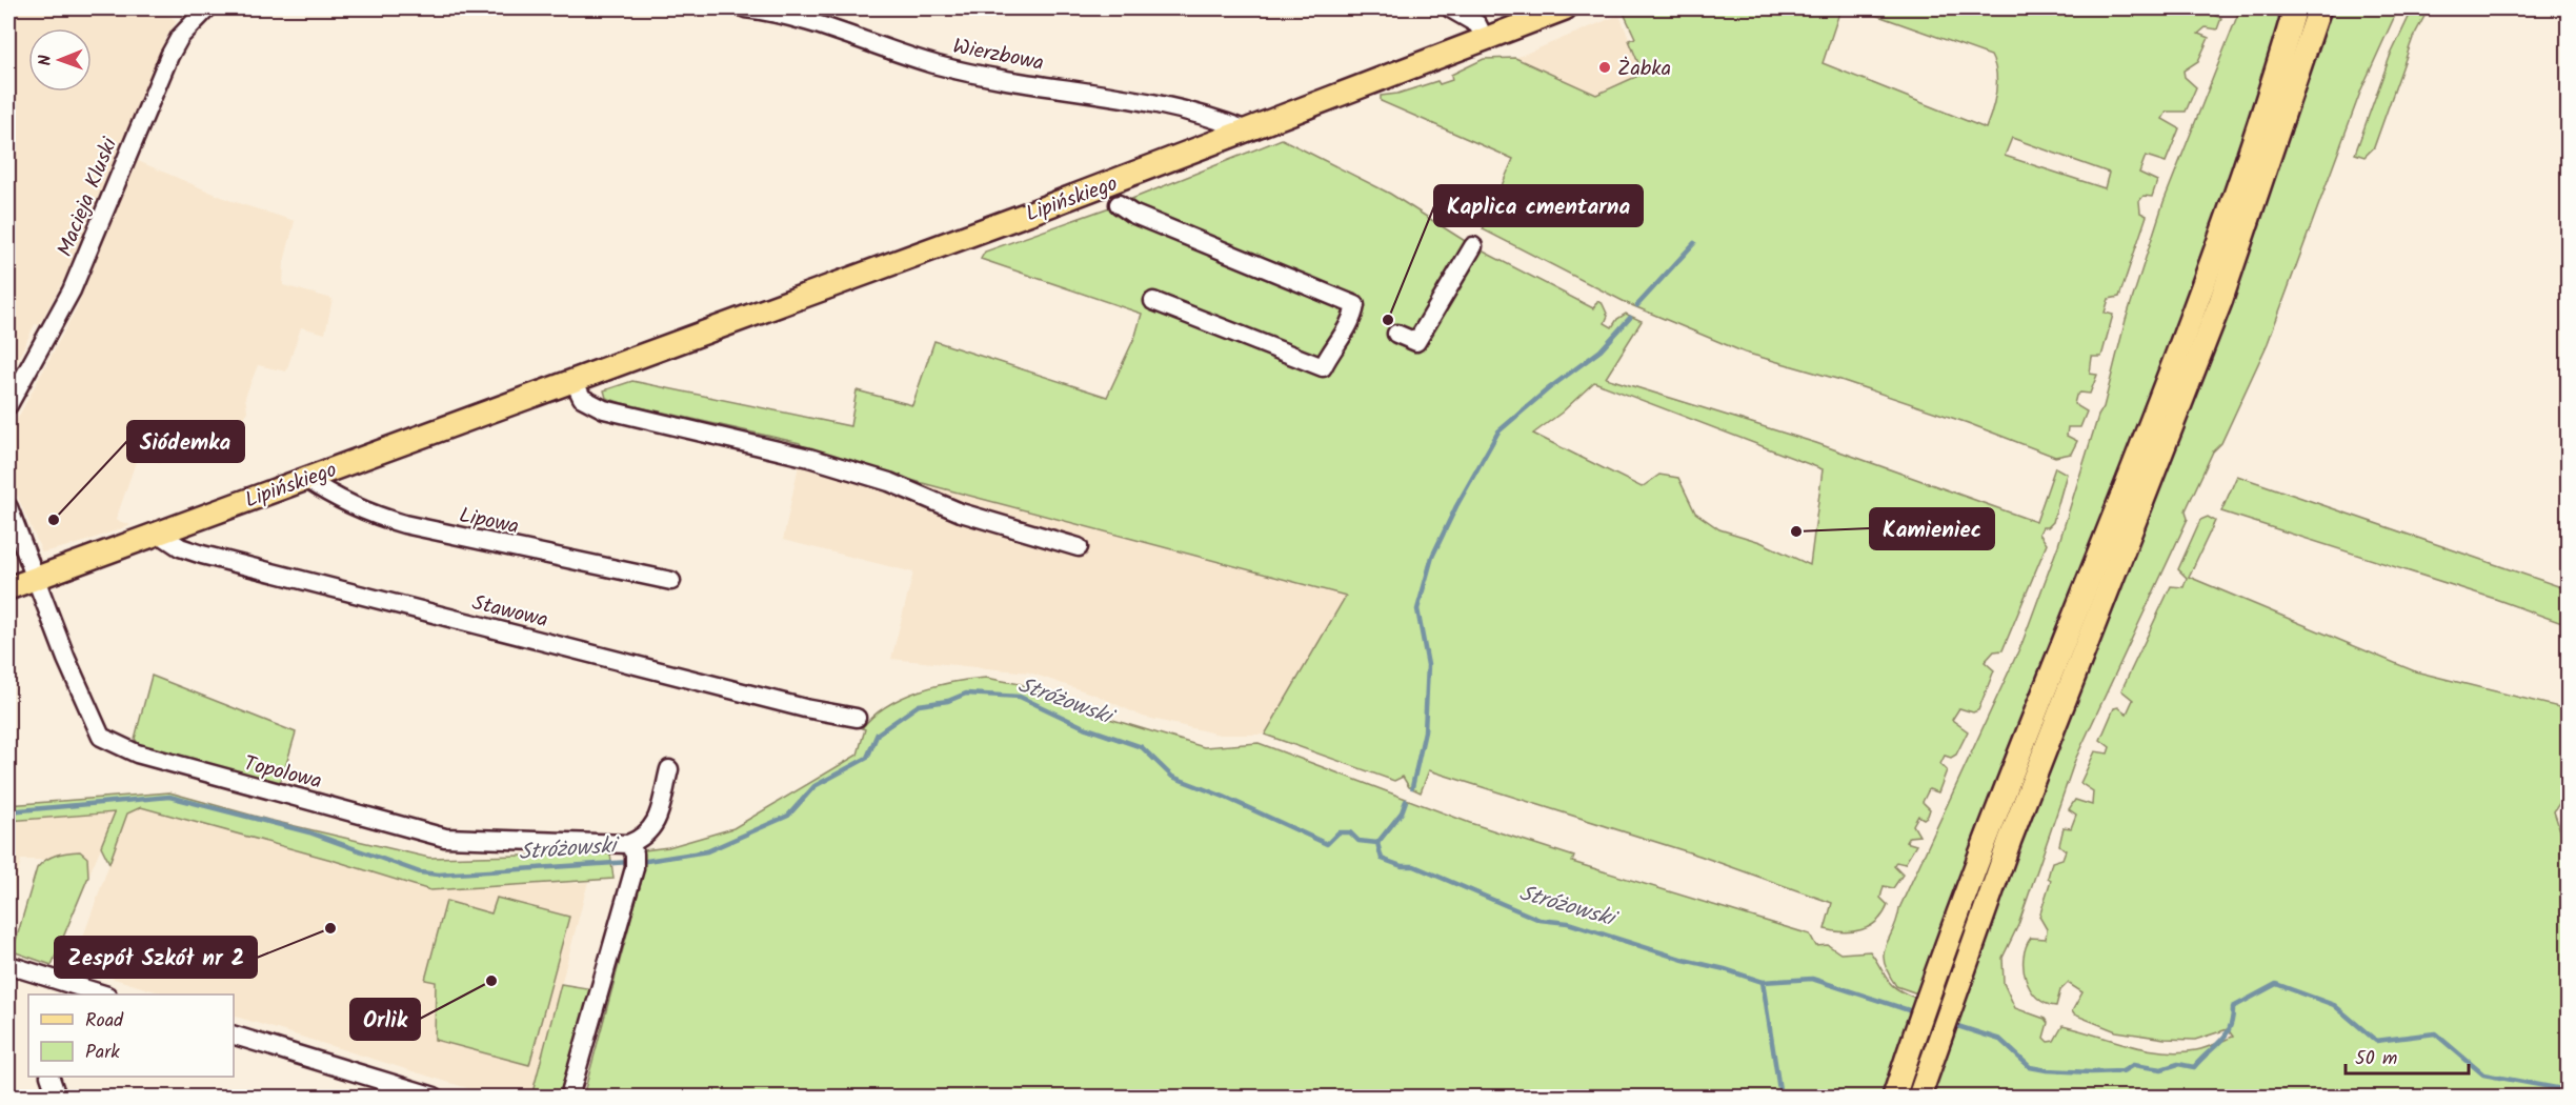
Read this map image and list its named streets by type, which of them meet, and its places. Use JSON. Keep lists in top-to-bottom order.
{
  "streets": {
    "main road": ["Lipińskiego"],
    "street": [
      "Wierzbowa",
      "Macieja Kluski",
      "Lipowa",
      "Stawowa",
      "Topolowa"
    ]
  },
  "crossings": [
    ["Wierzbowa", "Lipińskiego"],
    ["Lipińskiego", "Lipowa"],
    ["Lipińskiego", "Stawowa"],
    ["Lipińskiego", "Topolowa"]
  ],
  "water": ["Stróżowski"],
  "places": [
    "Żabka",
    "Kaplica cmentarna",
    "Siódemka",
    "Kamieniec",
    "Zespół Szkół nr 2",
    "Orlik"
  ],
  "legend": ["Road", "Park"],
  "scale_bar": "50 m",
  "north": "left"
}
